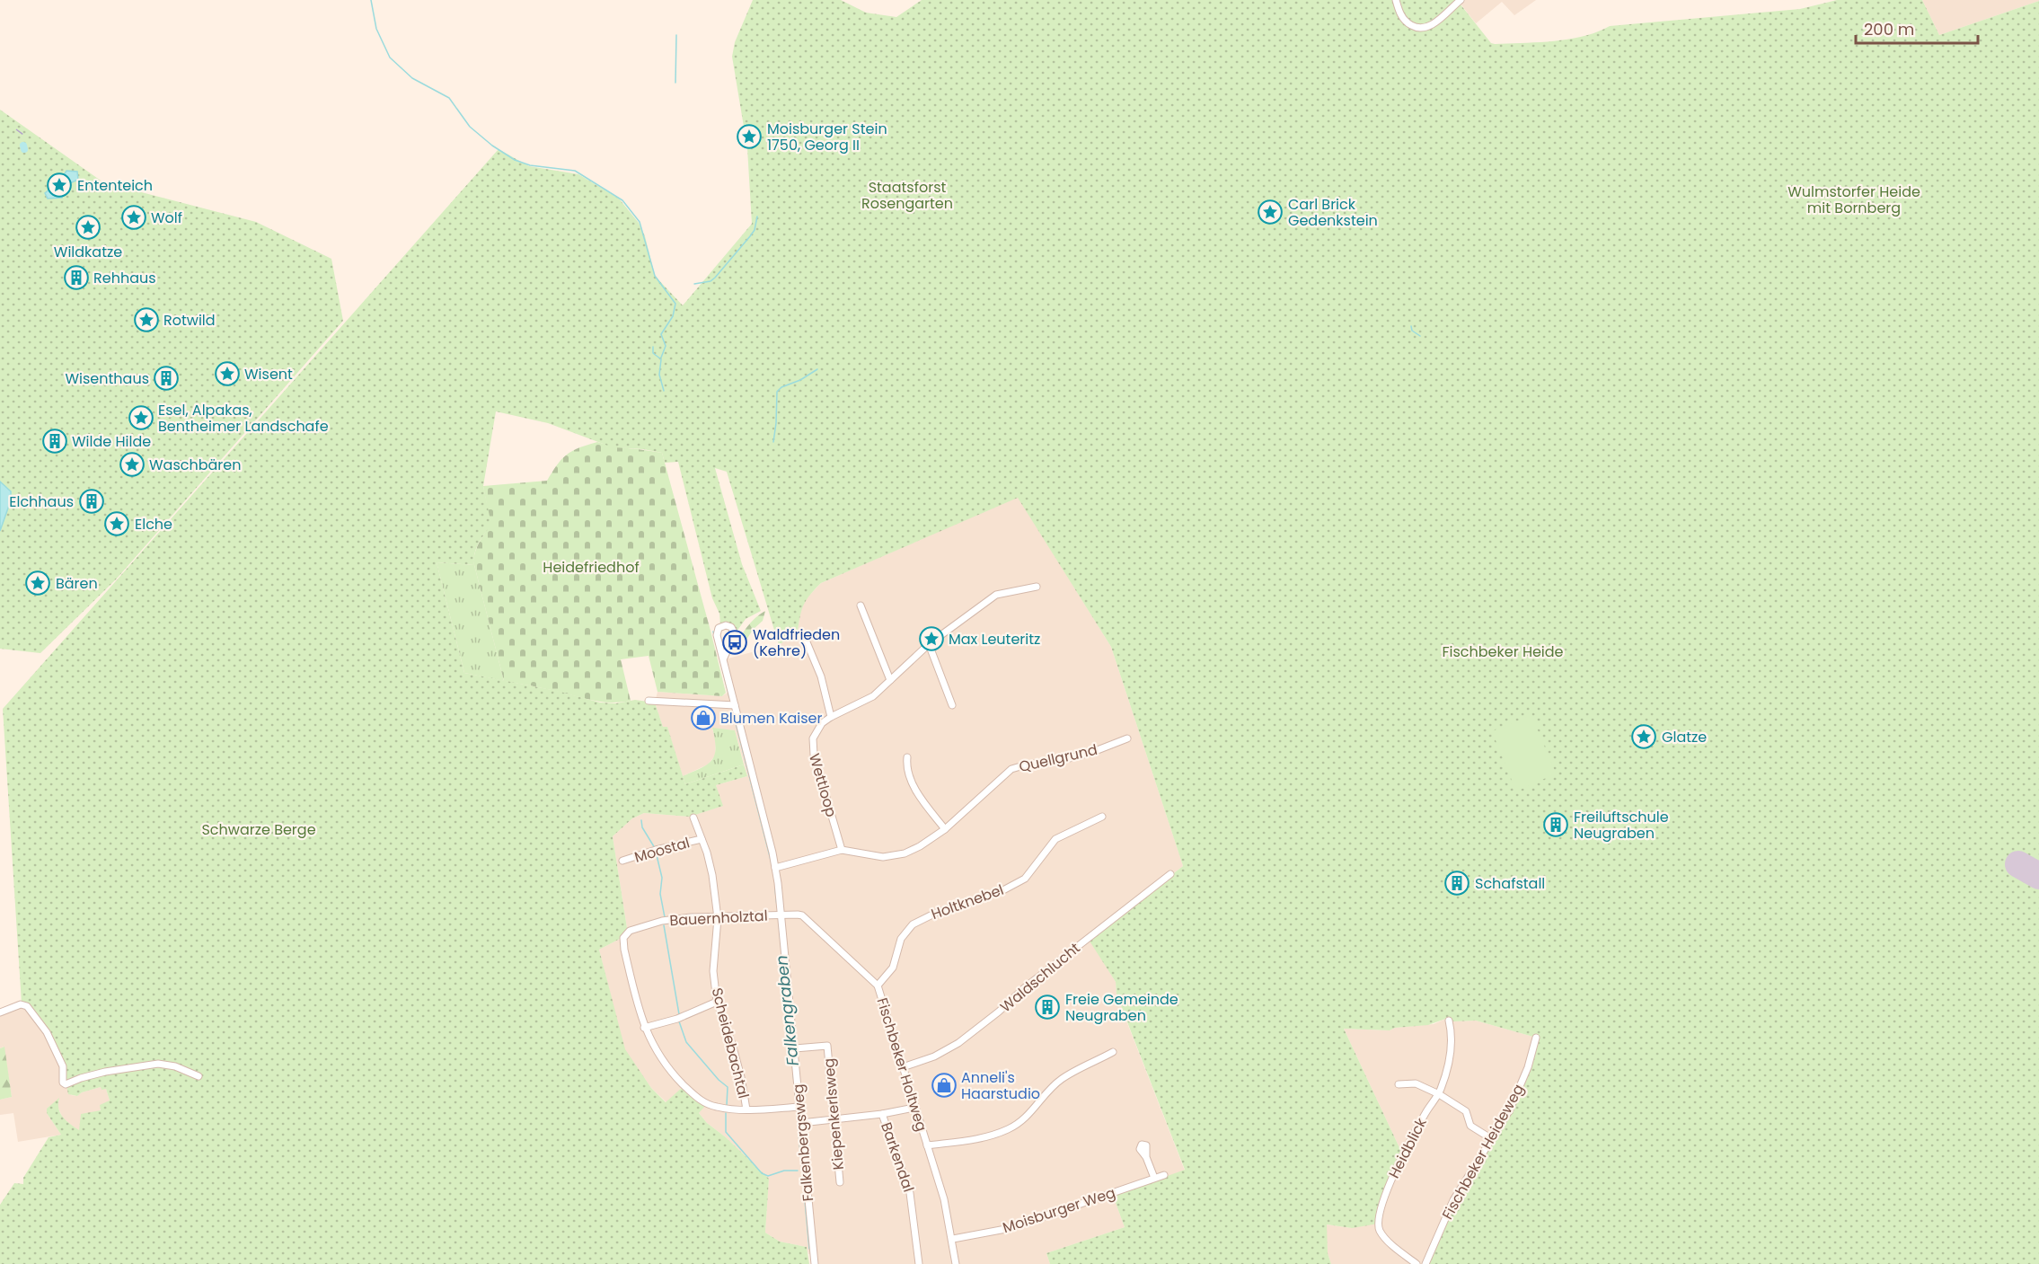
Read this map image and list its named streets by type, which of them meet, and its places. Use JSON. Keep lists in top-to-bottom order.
{
  "streets": {
    "street": [
      "Quellgrund",
      "Wettloop",
      "Moostal",
      "Holtknebel",
      "Bauernholztal",
      "Waldschlucht",
      "Scheidebachtal",
      "Fischbeker Holtweg",
      "Kiepenkerlsweg",
      "Falkenbergsweg",
      "Heidblick",
      "Fischbeker Heideweg",
      "Barkendal",
      "Moisburger Weg"
    ]
  },
  "crossings": [
    ["Quellgrund", "Wettloop"],
    ["Quellgrund", "Falkenbergsweg"],
    ["Moostal", "Scheidebachtal"],
    ["Holtknebel", "Fischbeker Holtweg"],
    ["Bauernholztal", "Scheidebachtal"],
    ["Bauernholztal", "Fischbeker Holtweg"],
    ["Bauernholztal", "Falkenbergsweg"],
    ["Waldschlucht", "Fischbeker Holtweg"],
    ["Fischbeker Holtweg", "Falkenbergsweg"],
    ["Fischbeker Holtweg", "Moisburger Weg"],
    ["Kiepenkerlsweg", "Falkenbergsweg"]
  ],
  "water": ["Falkengraben"],
  "parks": [
    "Staatsforst Rosengarten",
    "Wulmstorfer Heide mit Bornberg",
    "Heidefriedhof",
    "Fischbeker Heide",
    "Schwarze Berge"
  ],
  "places": {
    "place": [
      "Moisburger Stein 1750, Georg II",
      "Ententeich",
      "Carl Brick Gedenkstein",
      "Wolf",
      "Wildkatze",
      "Rotwild",
      "Wisent",
      "Esel, Alpakas, Bentheimer Landschafe",
      "Waschbären",
      "Elche",
      "Bären",
      "Max Leuteritz",
      "Glatze"
    ],
    "building": [
      "Rehhaus",
      "Wisenthaus",
      "Wilde Hilde",
      "Elchhaus",
      "Freiluftschule Neugraben",
      "Schafstall",
      "Freie Gemeinde Neugraben"
    ],
    "bus stop": ["Waldfrieden (Kehre)"],
    "shop": ["Blumen Kaiser", "Anneli's Haarstudio"]
  },
  "scale_bar": "200 m"
}
